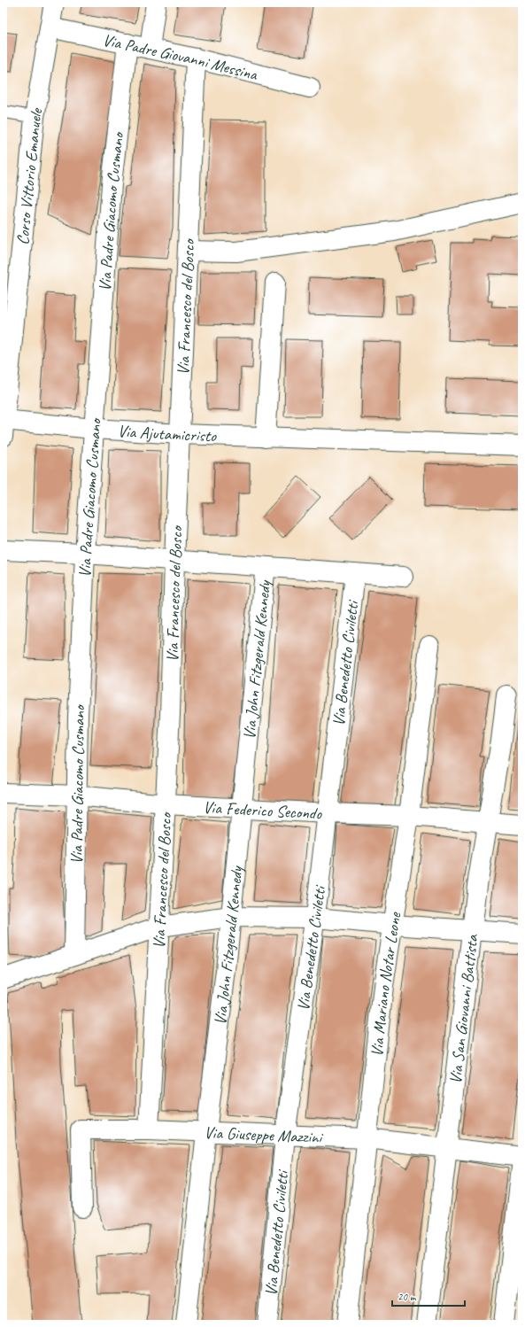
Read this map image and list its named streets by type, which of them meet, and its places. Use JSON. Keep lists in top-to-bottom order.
{
  "streets": {
    "street": [
      "Via Padre Giovanni Messina",
      "Corso Vittorio Emanuele",
      "Via Padre Giacomo Cusmano",
      "Via Francesco del Bosco",
      "Via Ajutamicristo",
      "Via John Fitzgerald Kennedy",
      "Via Benedetto Civiletti",
      "Via Federico Secondo",
      "Via Mariano Notar Leone",
      "Via San Giovanni Battista",
      "Via Giuseppe Mazzini"
    ]
  },
  "crossings": [
    ["Via Padre Giovanni Messina", "Corso Vittorio Emanuele"],
    ["Via Padre Giovanni Messina", "Via Padre Giacomo Cusmano"],
    ["Via Padre Giovanni Messina", "Via Francesco del Bosco"],
    ["Corso Vittorio Emanuele", "Via Ajutamicristo"],
    ["Via Padre Giacomo Cusmano", "Via Ajutamicristo"],
    ["Via Padre Giacomo Cusmano", "Via Federico Secondo"],
    ["Via Francesco del Bosco", "Via Ajutamicristo"],
    ["Via Francesco del Bosco", "Via Federico Secondo"],
    ["Via Francesco del Bosco", "Via Giuseppe Mazzini"],
    ["Via John Fitzgerald Kennedy", "Via Federico Secondo"],
    ["Via John Fitzgerald Kennedy", "Via Giuseppe Mazzini"],
    ["Via Benedetto Civiletti", "Via Federico Secondo"],
    ["Via Benedetto Civiletti", "Via Giuseppe Mazzini"],
    ["Via Federico Secondo", "Via Mariano Notar Leone"],
    ["Via Federico Secondo", "Via San Giovanni Battista"],
    ["Via Mariano Notar Leone", "Via Giuseppe Mazzini"],
    ["Via San Giovanni Battista", "Via Giuseppe Mazzini"]
  ],
  "scale_bar": "20 m"
}
